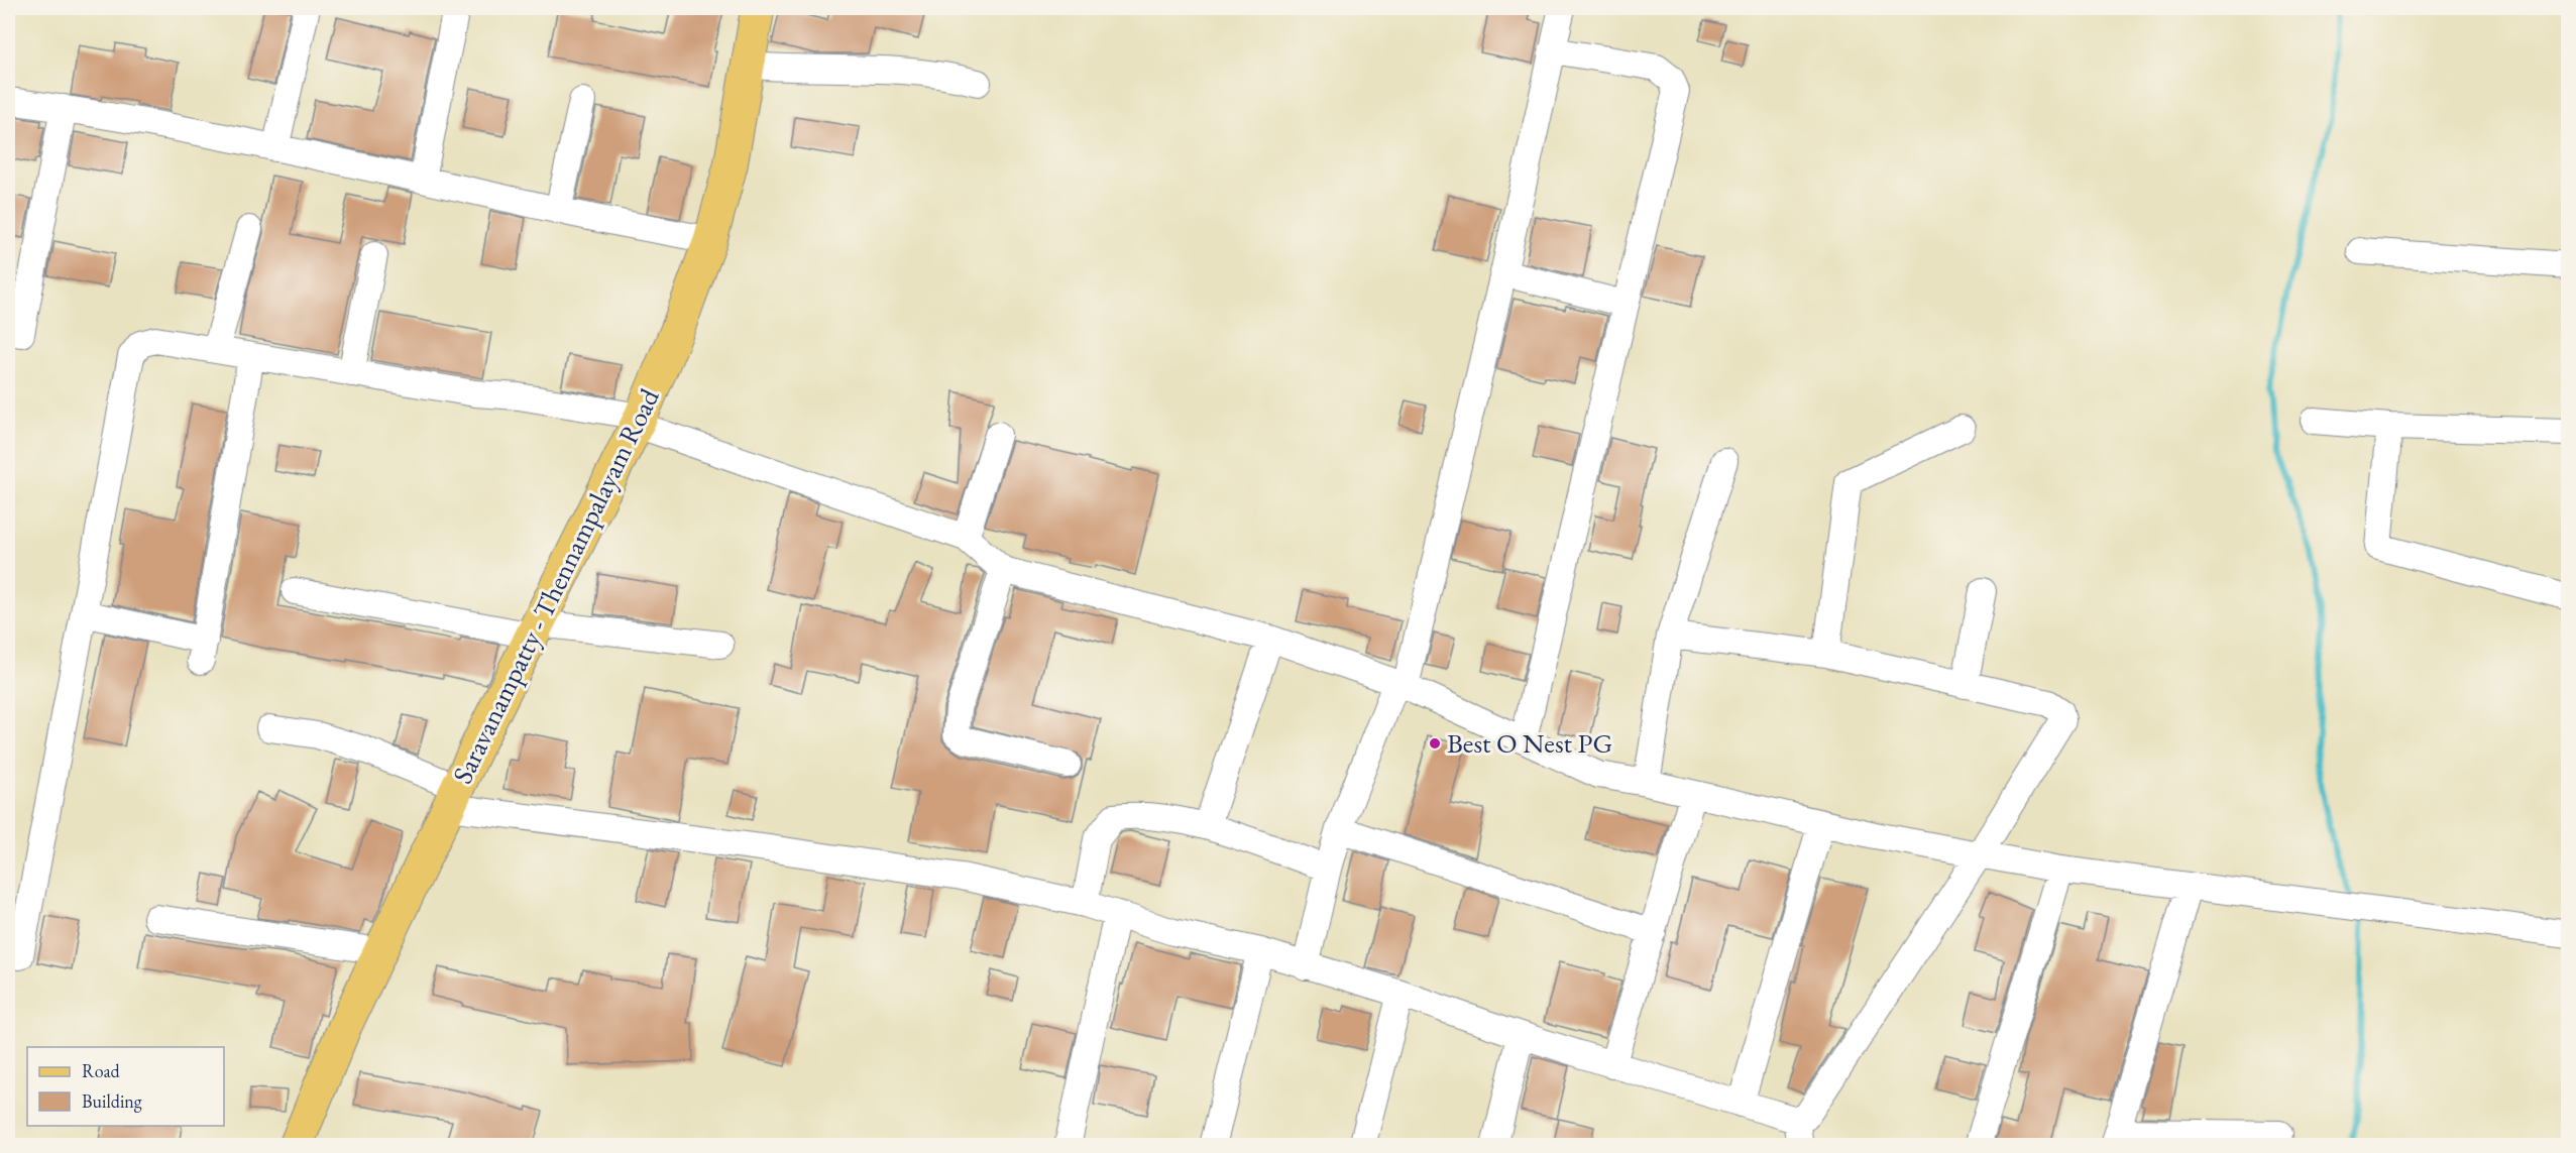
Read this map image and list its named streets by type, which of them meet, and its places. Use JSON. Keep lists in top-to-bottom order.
{
  "streets": {
    "main road": ["Saravanampatty - Thennampalayam Road"]
  },
  "places": ["Best O Nest PG"],
  "legend": ["Road", "Building"]
}
